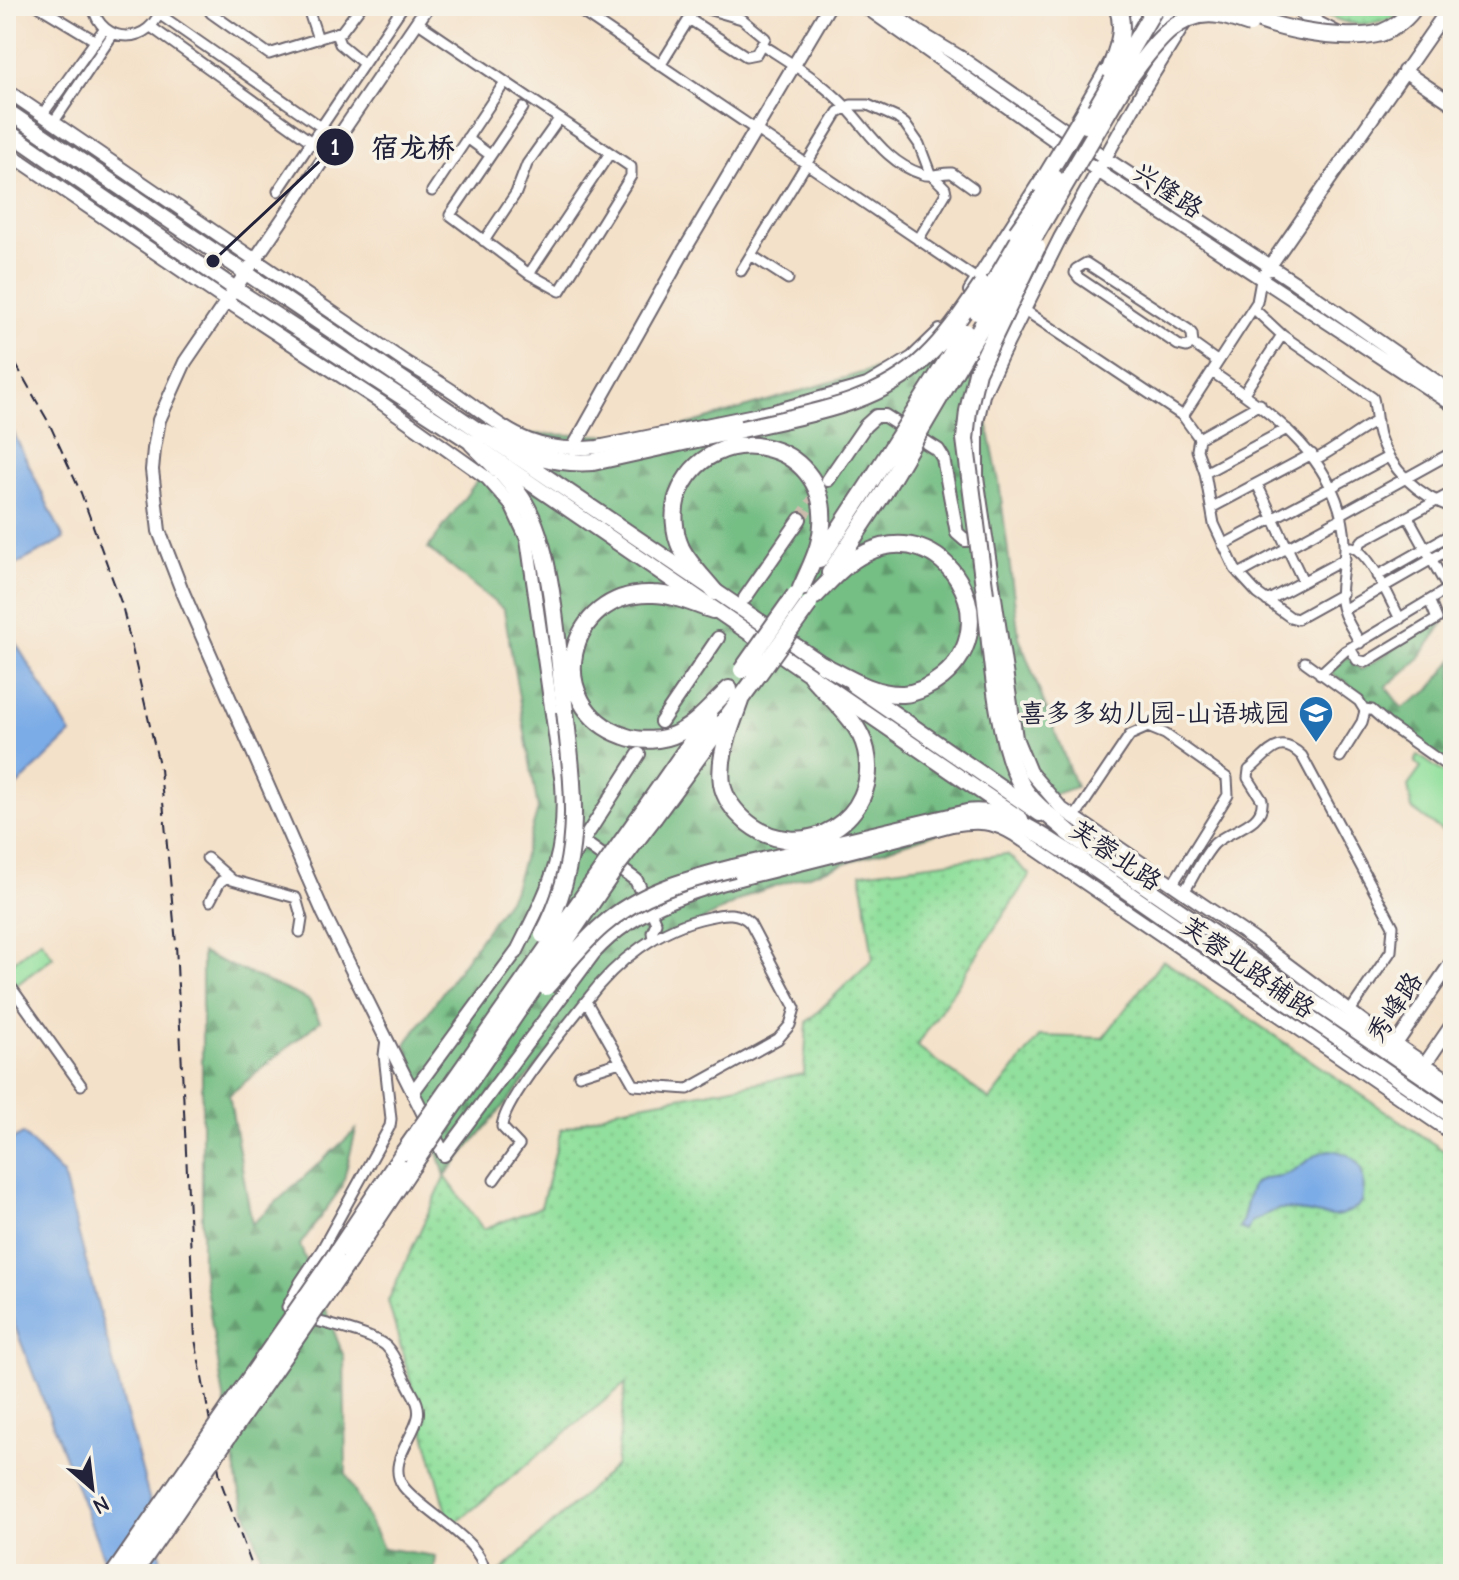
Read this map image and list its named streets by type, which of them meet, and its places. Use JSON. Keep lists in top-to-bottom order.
{
  "streets": {
    "main road": ["芙蓉北路"],
    "street": ["兴隆路", "芙蓉北路辅路", "秀峰路"]
  },
  "crossings": [
    ["兴隆路", "芙蓉北路辅路"],
    ["芙蓉北路", "芙蓉北路辅路"],
    ["芙蓉北路", "秀峰路"],
    ["芙蓉北路辅路", "秀峰路"]
  ],
  "places": {
    "other": ["宿龙桥"],
    "school or university": ["喜多多幼儿园-山语城园"]
  },
  "north": "bottom right"
}
